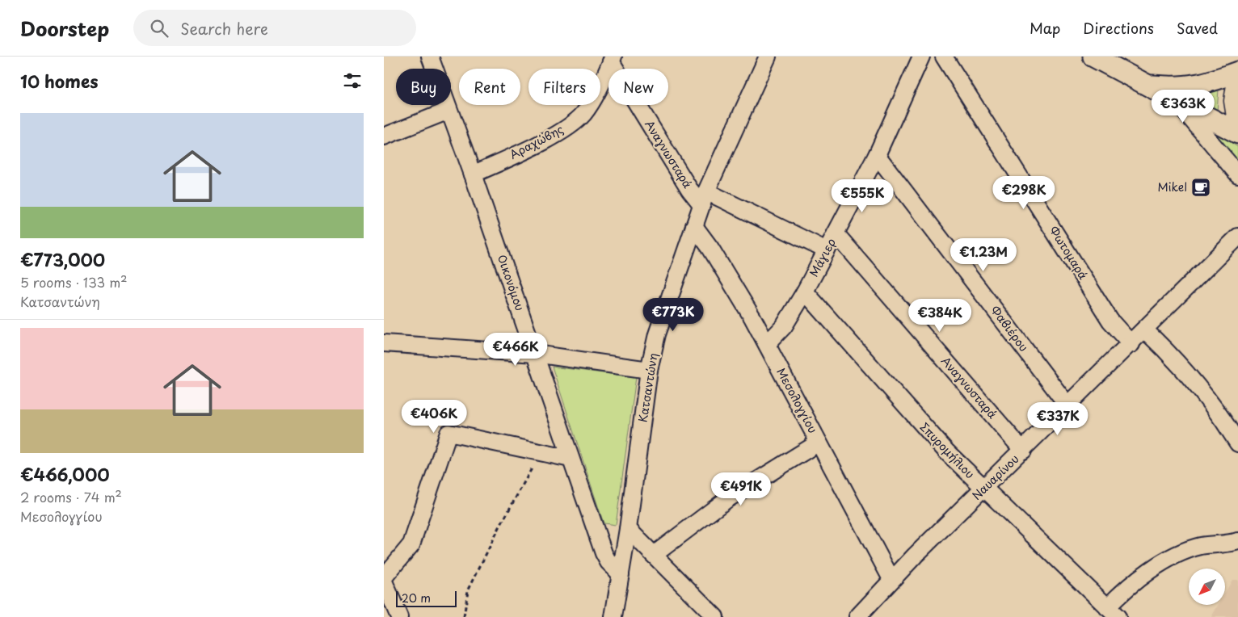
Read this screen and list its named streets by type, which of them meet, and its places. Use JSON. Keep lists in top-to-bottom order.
{
  "streets": {
    "street": [
      "Αραχώβης",
      "Αναγνωσταρά",
      "Φωτομαρά",
      "Μάγιερ",
      "Οικονόμου",
      "Φαβιέρου",
      "Κατσαντώνη",
      "Μεσολογγίου",
      "Σπυρομήλιου",
      "Ναυαρίνου"
    ]
  },
  "crossings": [
    ["Αραχώβης", "Αναγνωσταρά"],
    ["Αραχώβης", "Οικονόμου"],
    ["Αναγνωσταρά", "Μάγιερ"],
    ["Αναγνωσταρά", "Κατσαντώνη"],
    ["Αναγνωσταρά", "Ναυαρίνου"],
    ["Φωτομαρά", "Ναυαρίνου"],
    ["Μάγιερ", "Φαβιέρου"],
    ["Μάγιερ", "Μεσολογγίου"],
    ["Μάγιερ", "Σπυρομήλιου"],
    ["Οικονόμου", "Κατσαντώνη"],
    ["Φαβιέρου", "Ναυαρίνου"],
    ["Κατσαντώνη", "Μεσολογγίου"],
    ["Μεσολογγίου", "Ναυαρίνου"],
    ["Σπυρομήλιου", "Ναυαρίνου"]
  ],
  "places": {
    "cafe": ["Mikel"]
  },
  "scale_bar": "20 m",
  "north": "bottom left",
  "page": {
    "header": "Doorstep",
    "search": "Search here",
    "nav": ["Map", "Directions", "Saved"],
    "heading": "10 homes",
    "chip": [
      "Buy",
      "Rent",
      "Filters",
      "New"
    ],
    "price": [
      "€363K",
      "€298K",
      "€555K",
      "€1.23M",
      "€773K",
      "€384K",
      "€466K",
      "€406K",
      "€337K",
      "€491K"
    ],
    "list": [
      {
        "name": "€773,000",
        "note": "5 rooms · 133 m² · Κατσαντώνη"
      },
      {
        "name": "€466,000",
        "note": "2 rooms · 74 m² · Μεσολογγίου"
      }
    ],
    "scale": "20 m"
  }
}
